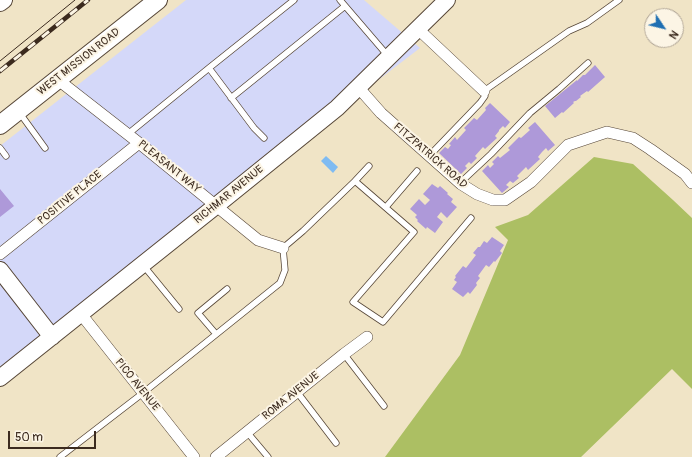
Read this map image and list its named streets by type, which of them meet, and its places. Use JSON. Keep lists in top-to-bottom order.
{
  "streets": {
    "main road": ["WEST MISSION ROAD"],
    "street": [
      "FITZPATRICK ROAD",
      "PLEASANT WAY",
      "RICHMAR AVENUE",
      "POSITIVE PLACE",
      "PICO AVENUE",
      "ROMA AVENUE"
    ]
  },
  "crossings": [
    ["WEST MISSION ROAD", "PLEASANT WAY"],
    ["FITZPATRICK ROAD", "RICHMAR AVENUE"],
    ["PLEASANT WAY", "RICHMAR AVENUE"],
    ["PLEASANT WAY", "POSITIVE PLACE"],
    ["RICHMAR AVENUE", "PICO AVENUE"]
  ],
  "scale_bar": "50 m",
  "north": "bottom right"
}
